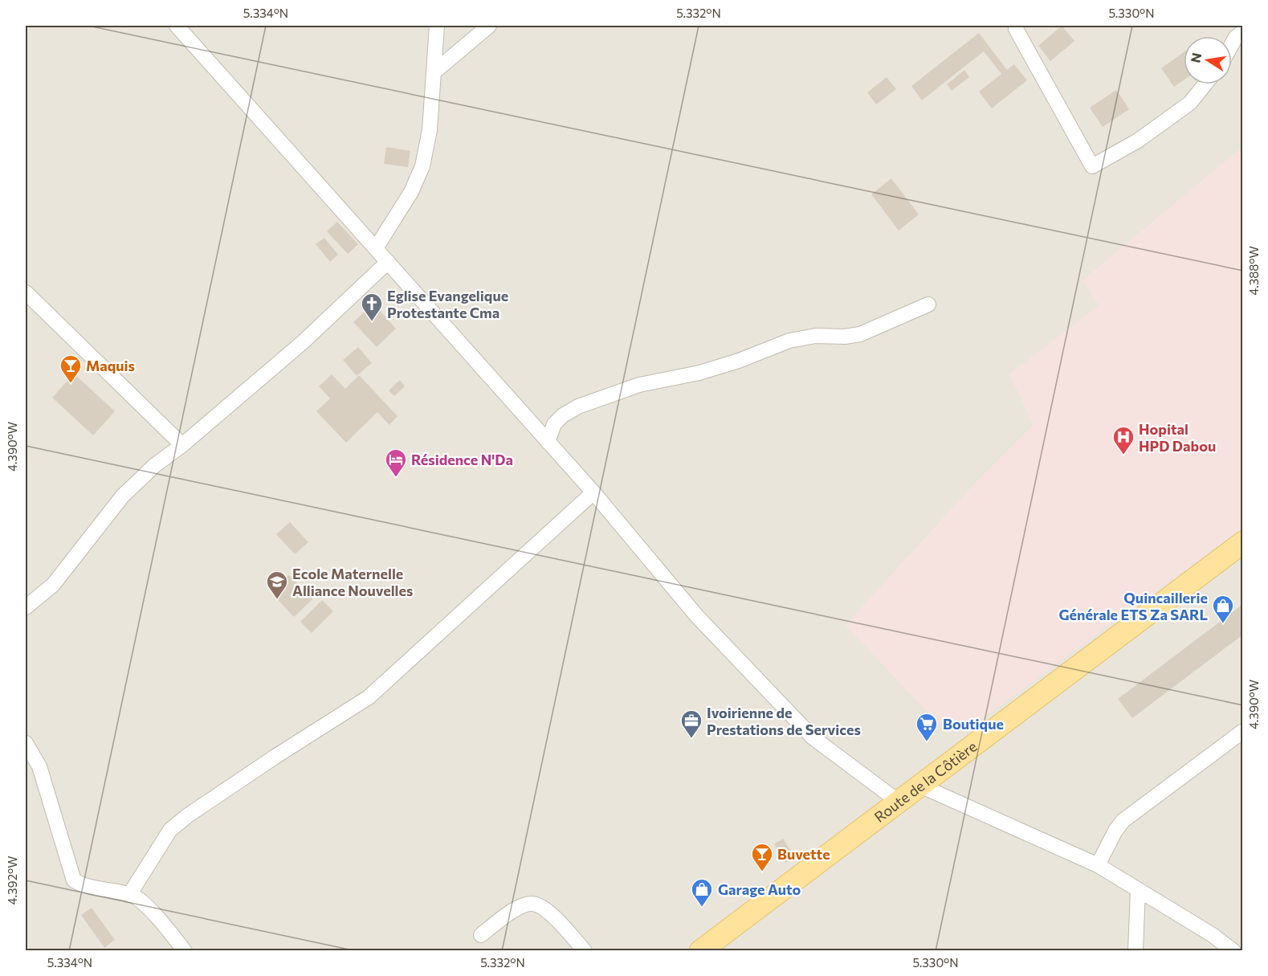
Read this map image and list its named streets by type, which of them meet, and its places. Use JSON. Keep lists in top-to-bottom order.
{
  "streets": {
    "main road": ["Route de la Côtière"]
  },
  "places": {
    "church": ["Eglise Evangelique Protestante Cma"],
    "bar": ["Maquis", "Buvette"],
    "hospital": ["Hopital HPD Dabou"],
    "hotel": ["Résidence N'Da"],
    "school or university": ["Ecole Maternelle Alliance Nouvelles"],
    "shop": ["Quincaillerie Générale ETS Za SARL", "Garage Auto"],
    "office": ["Ivoirienne de Prestations de Services"],
    "supermarket": ["Boutique"]
  },
  "north": "left",
  "coordinates": [
    "5.334°N",
    "5.332°N",
    "5.330°N",
    "4.388°W",
    "4.390°W",
    "4.392°W"
  ]
}
